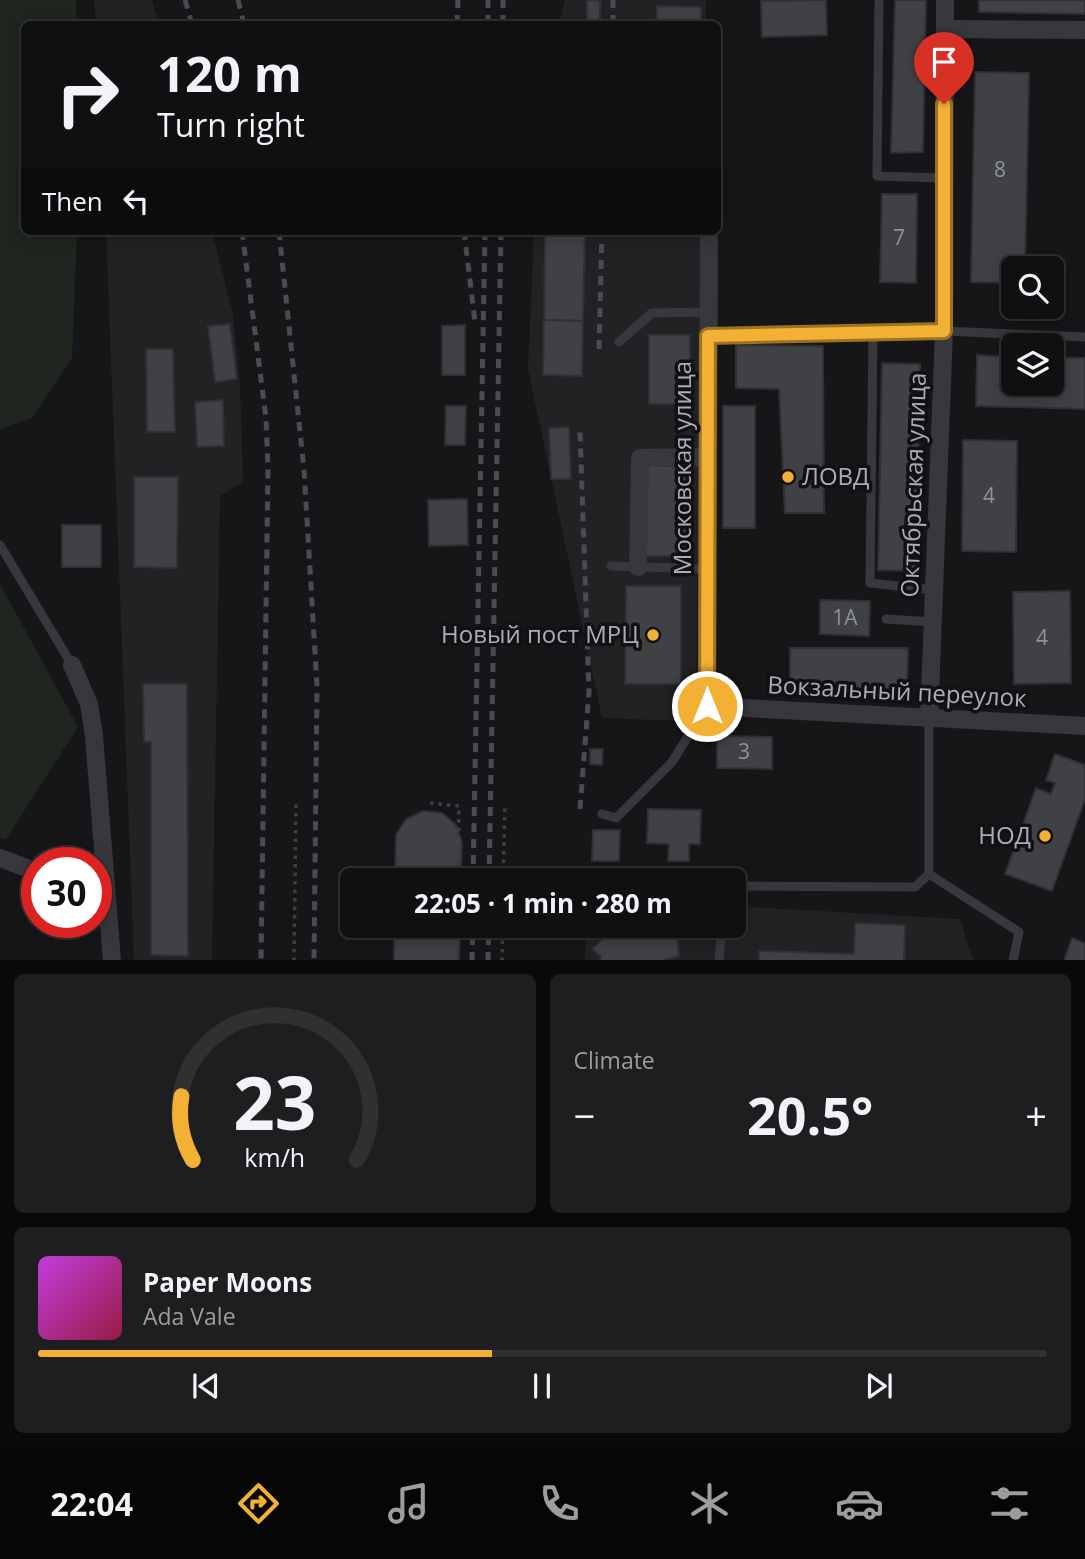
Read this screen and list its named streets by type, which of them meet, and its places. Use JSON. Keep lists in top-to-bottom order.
{
  "streets": {
    "street": ["Московская улица", "Октябрьская улица", "Вокзальный переулок"]
  },
  "crossings": [
    ["Московская улица", "Вокзальный переулок"],
    ["Октябрьская улица", "Вокзальный переулок"]
  ],
  "places": ["ЛОВД", "Новый пост МРЦ", "НОД"],
  "house_numbers": [
    "8",
    "7",
    "4",
    "1А",
    "4",
    "3"
  ],
  "page": {
    "turn": ["120 m", "Turn right"],
    "then": "Then",
    "limit": "30",
    "trip": "22:05 · 1 min · 280 m",
    "tile": "Climate",
    "heat": ["−", "20.5°", "+"],
    "song": ["Paper Moons", "Ada Vale"],
    "tabs": "22:04",
    "gauge": ["23", "km/h"]
  }
}
